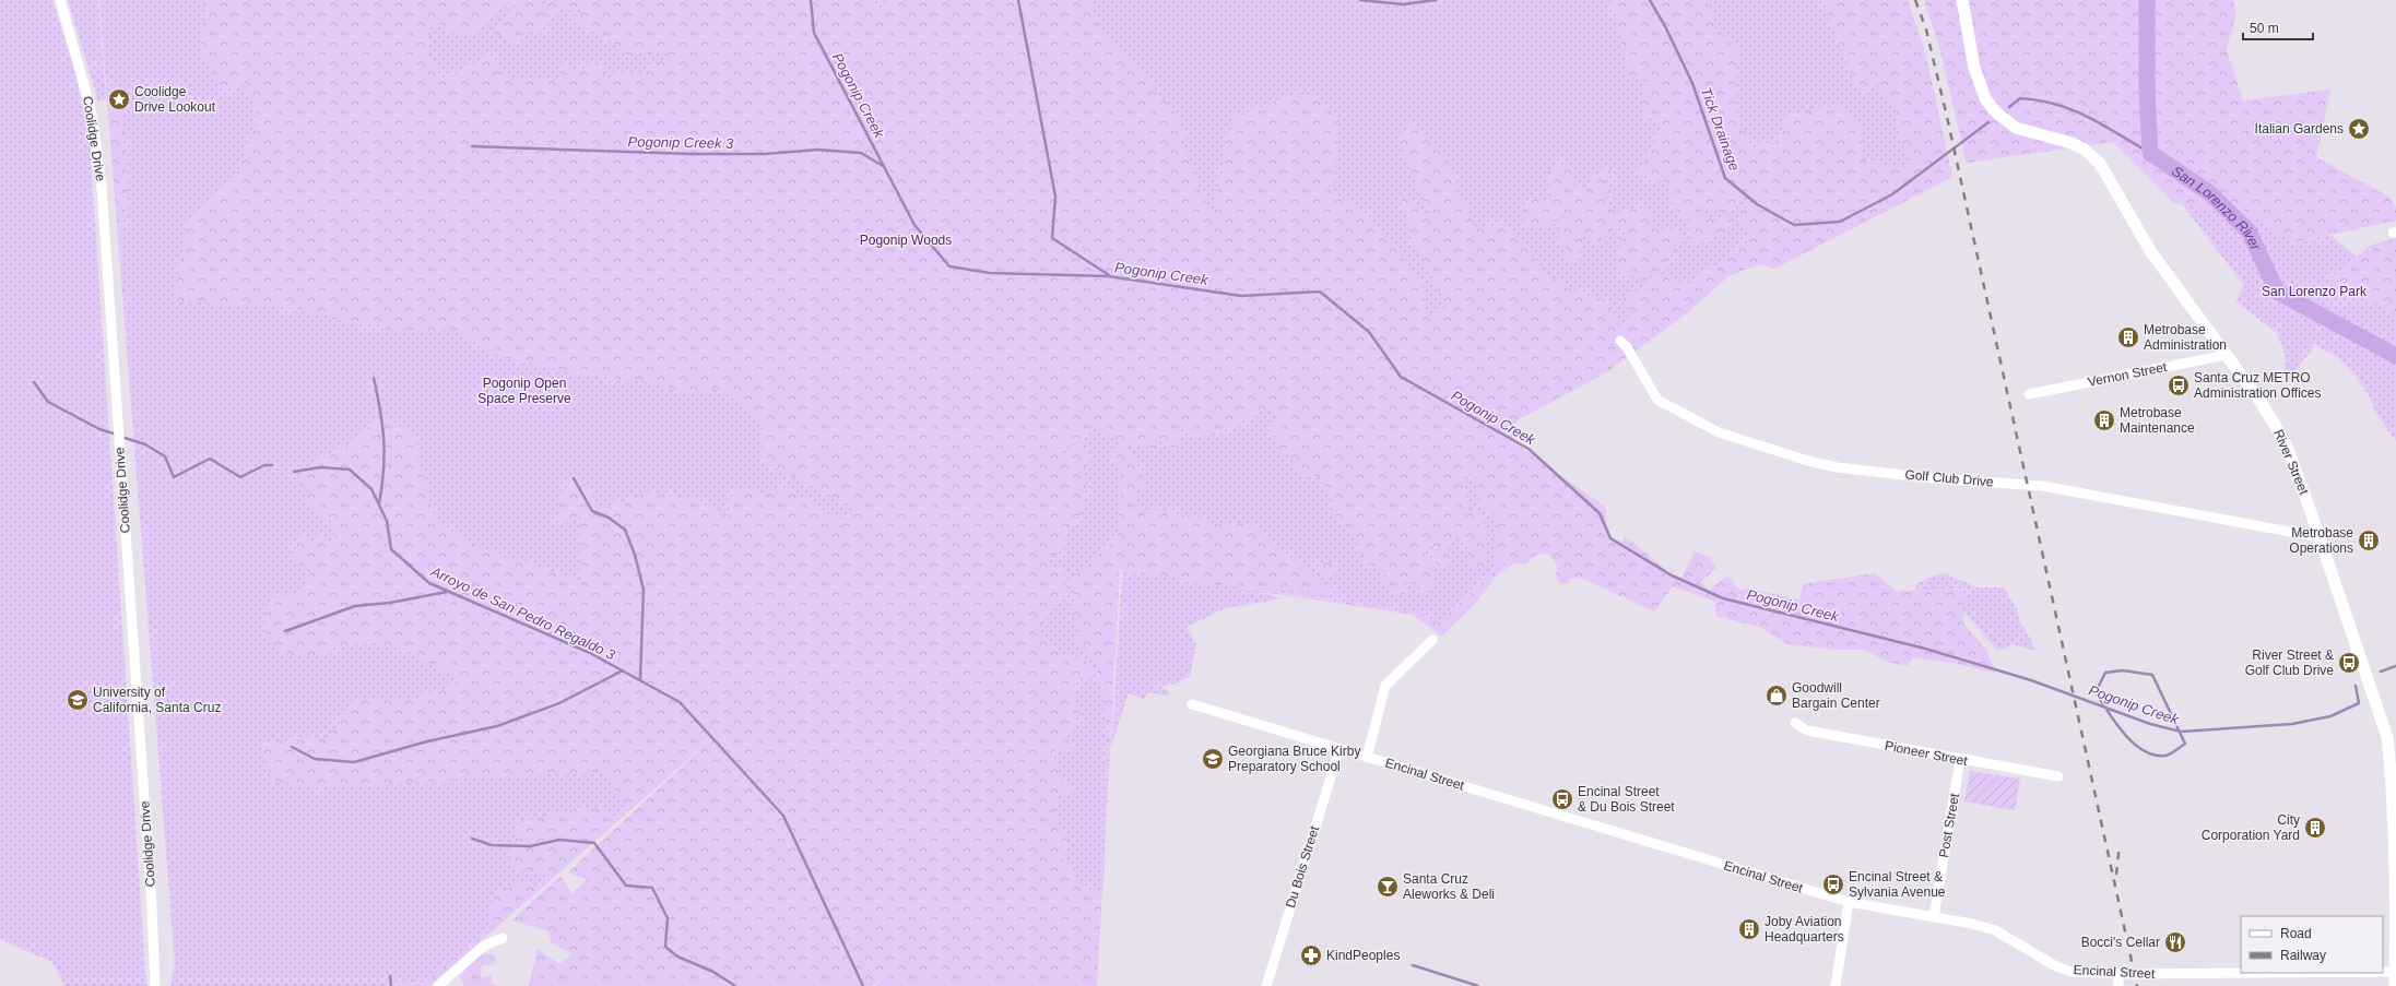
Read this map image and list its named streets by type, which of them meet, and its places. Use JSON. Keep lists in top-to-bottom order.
{
  "streets": {
    "main road": ["River Street"],
    "street": [
      "Coolidge Drive",
      "Vernon Street",
      "Golf Club Drive",
      "Pioneer Street",
      "Encinal Street",
      "Post Street",
      "Du Bois Street"
    ]
  },
  "crossings": [
    ["Vernon Street", "River Street"],
    ["River Street", "Golf Club Drive"],
    ["River Street", "Encinal Street"],
    ["Pioneer Street", "Post Street"],
    ["Encinal Street", "Post Street"],
    ["Encinal Street", "Du Bois Street"]
  ],
  "water": [
    "Pogonip Creek",
    "Tick Drainage",
    "Pogonip Creek 3",
    "San Lorenzo River",
    "Arroyo de San Pedro Regaldo 3"
  ],
  "parks": ["Pogonip Woods", "San Lorenzo Park", "Pogonip Open Space Preserve"],
  "places": {
    "place": ["Coolidge Drive Lookout", "Italian Gardens"],
    "building": [
      "Metrobase Administration",
      "Metrobase Maintenance",
      "Metrobase Operations",
      "City Corporation Yard",
      "Joby Aviation Headquarters"
    ],
    "bus stop": [
      "Santa Cruz METRO Administration Offices",
      "River Street & Golf Club Drive",
      "Encinal Street & Du Bois Street",
      "Encinal Street & Sylvania Avenue"
    ],
    "shop": ["Goodwill Bargain Center"],
    "school or university": ["University of California, Santa Cruz", "Georgiana Bruce Kirby Preparatory School"],
    "bar": ["Santa Cruz Aleworks & Deli"],
    "restaurant": ["Bocci's Cellar"],
    "pharmacy": ["KindPeoples"]
  },
  "legend": ["Road", "Railway"],
  "scale_bar": "50 m"
}
